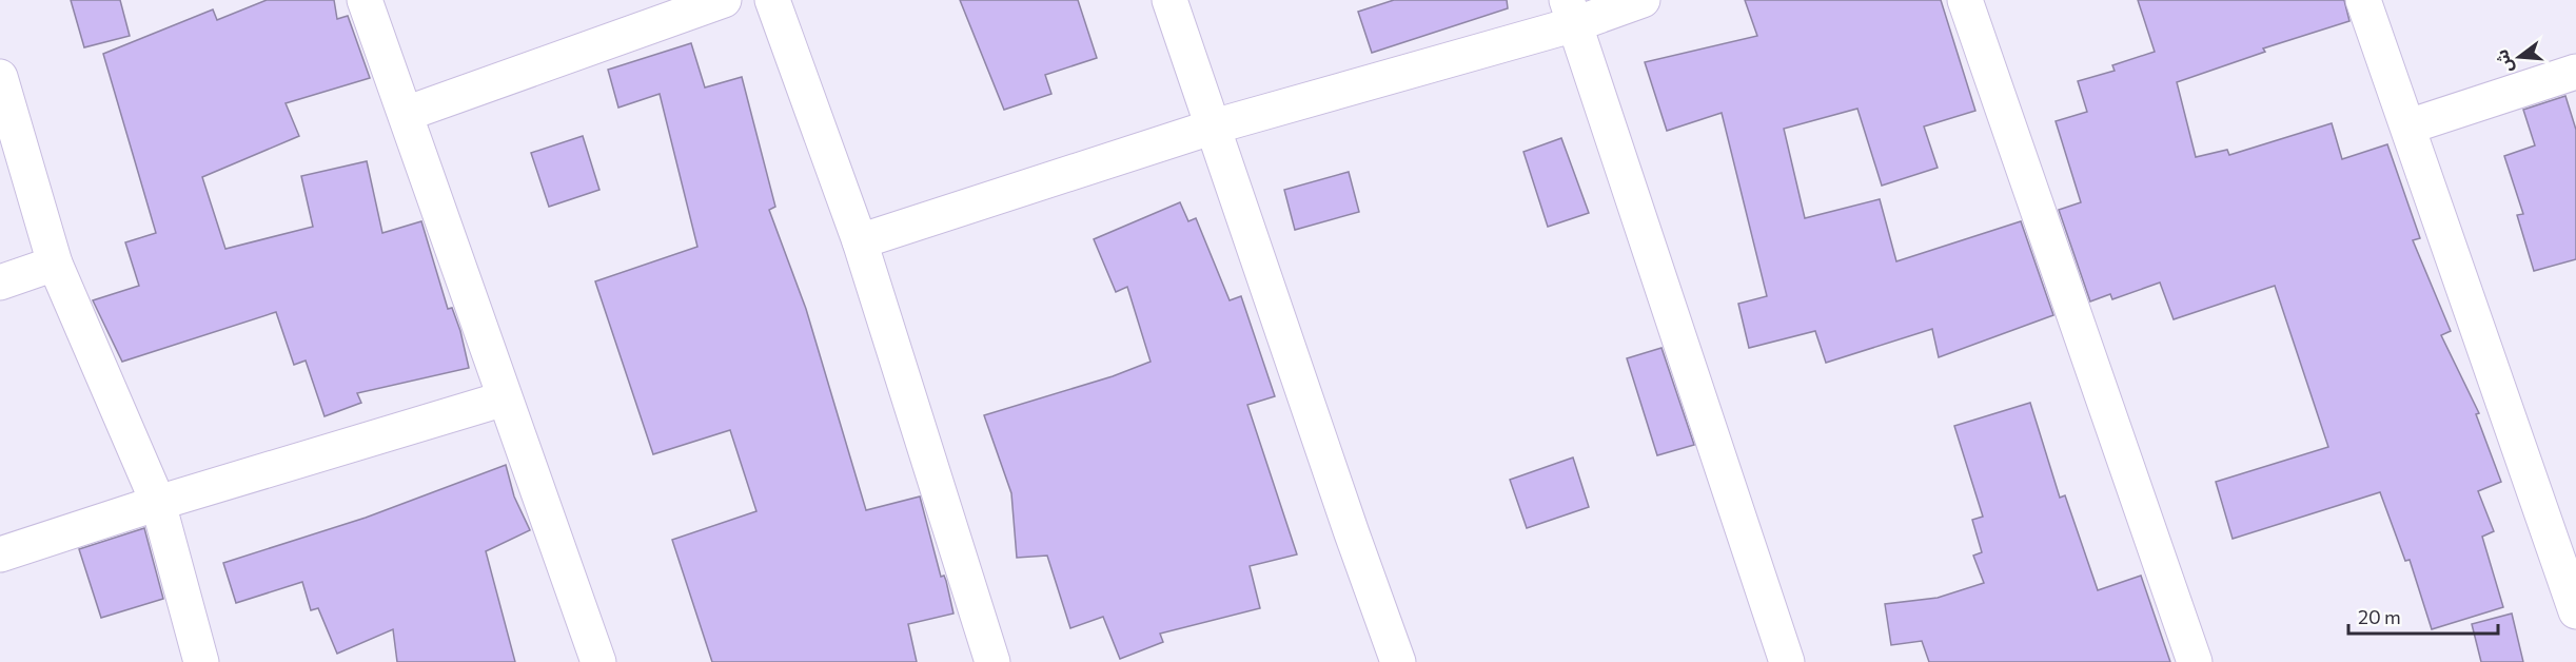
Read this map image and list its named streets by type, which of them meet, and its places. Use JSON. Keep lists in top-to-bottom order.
{
  "scale_bar": "20 m",
  "north": "left"
}
